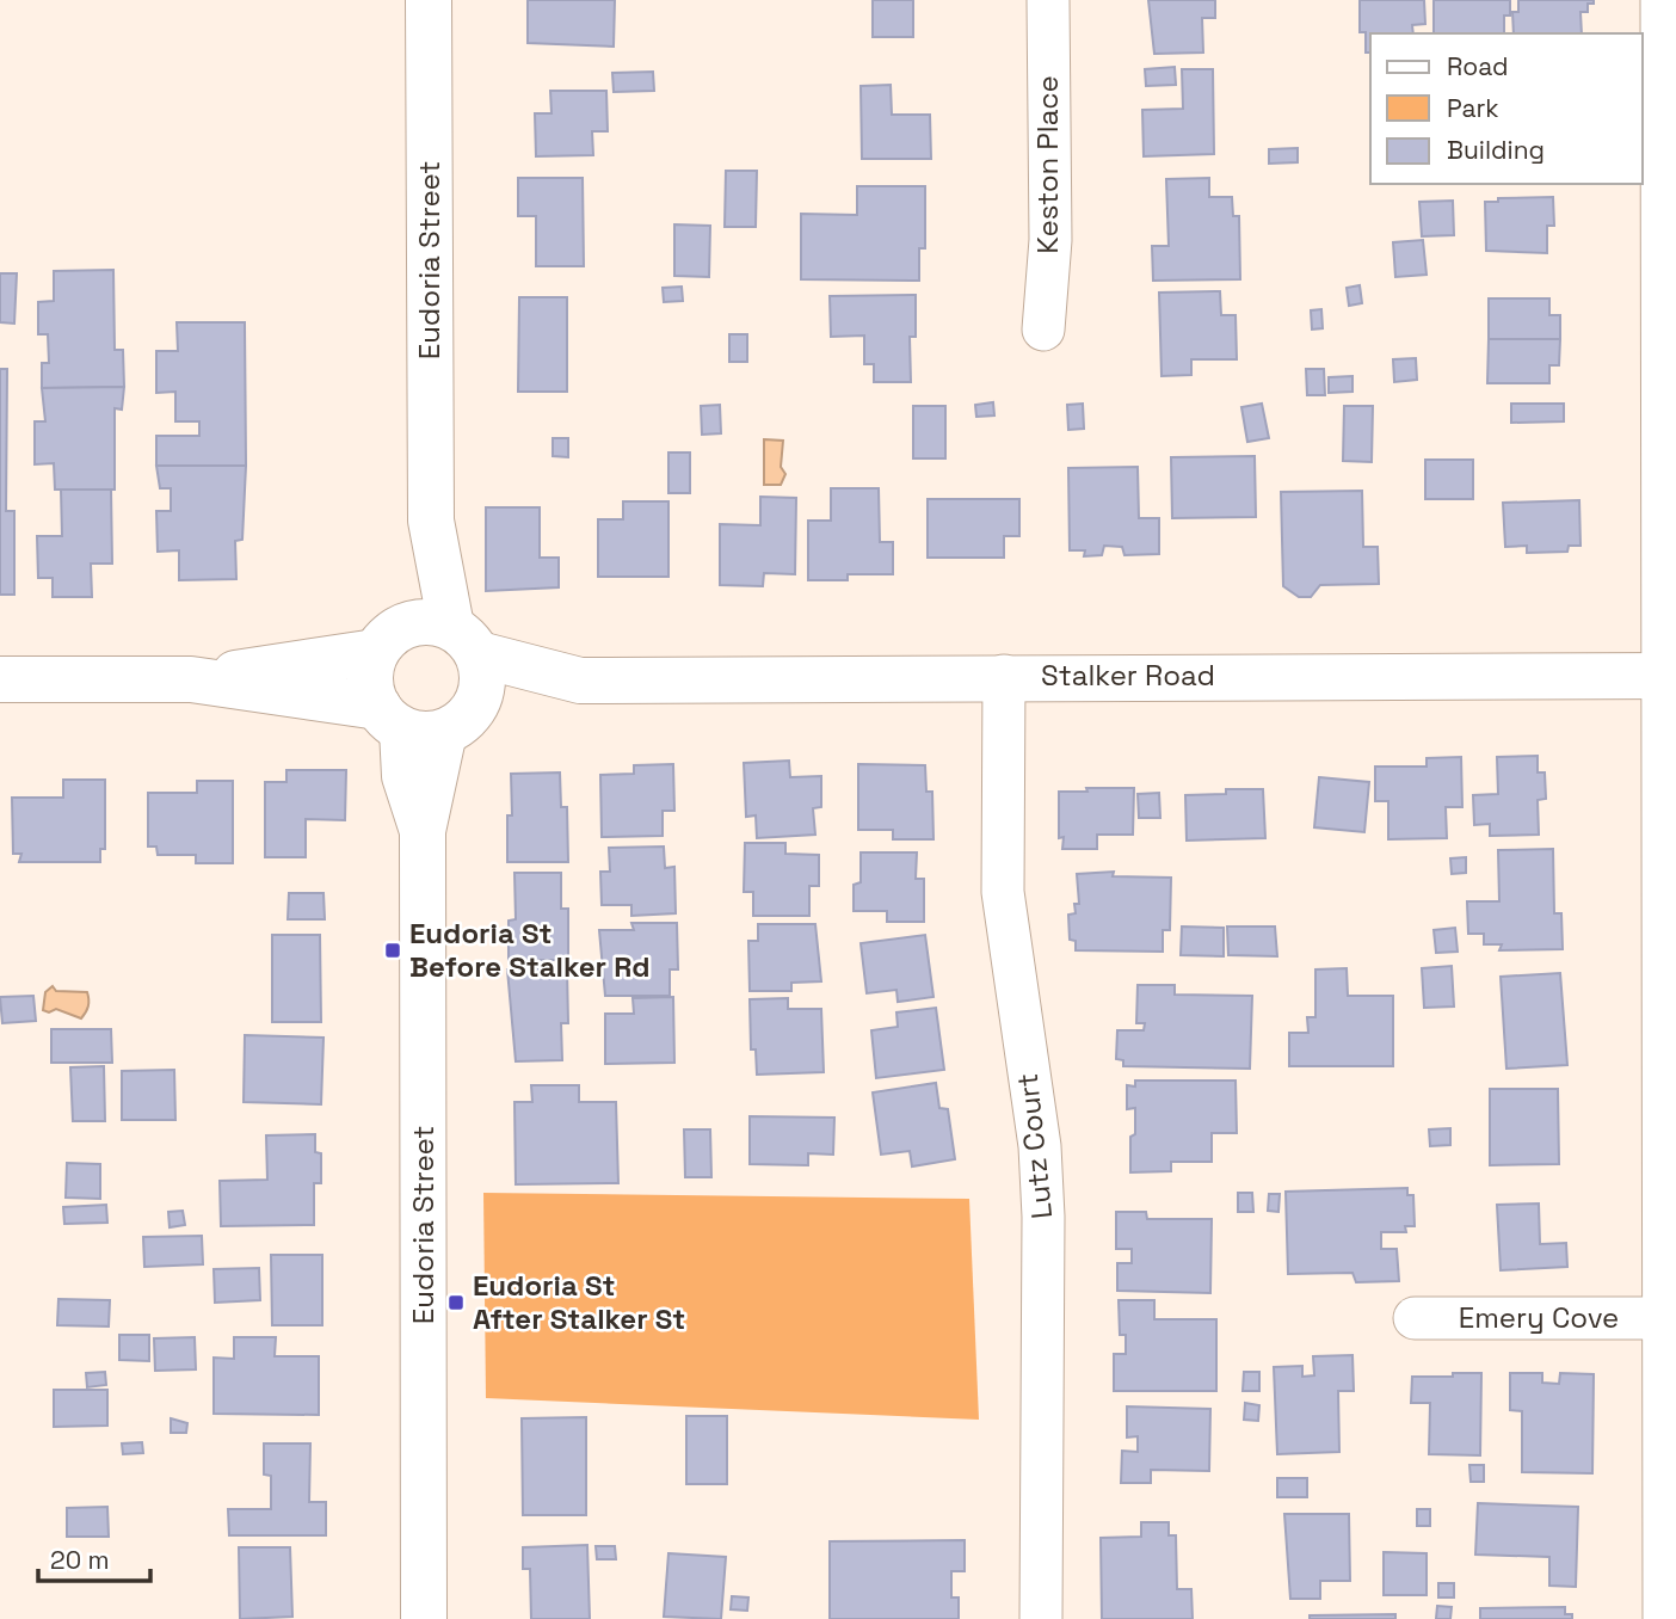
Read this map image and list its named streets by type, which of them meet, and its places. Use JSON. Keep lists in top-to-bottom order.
{
  "streets": {
    "main road": ["Eudoria Street", "Stalker Road"],
    "street": ["Keston Place", "Lutz Court", "Emery Cove"]
  },
  "crossings": [
    ["Eudoria Street", "Stalker Road"],
    ["Stalker Road", "Lutz Court"]
  ],
  "places": {
    "transit": ["Eudoria St Before Stalker Rd", "Eudoria St After Stalker St"]
  },
  "legend": ["Road", "Park", "Building"],
  "scale_bar": "20 m"
}
